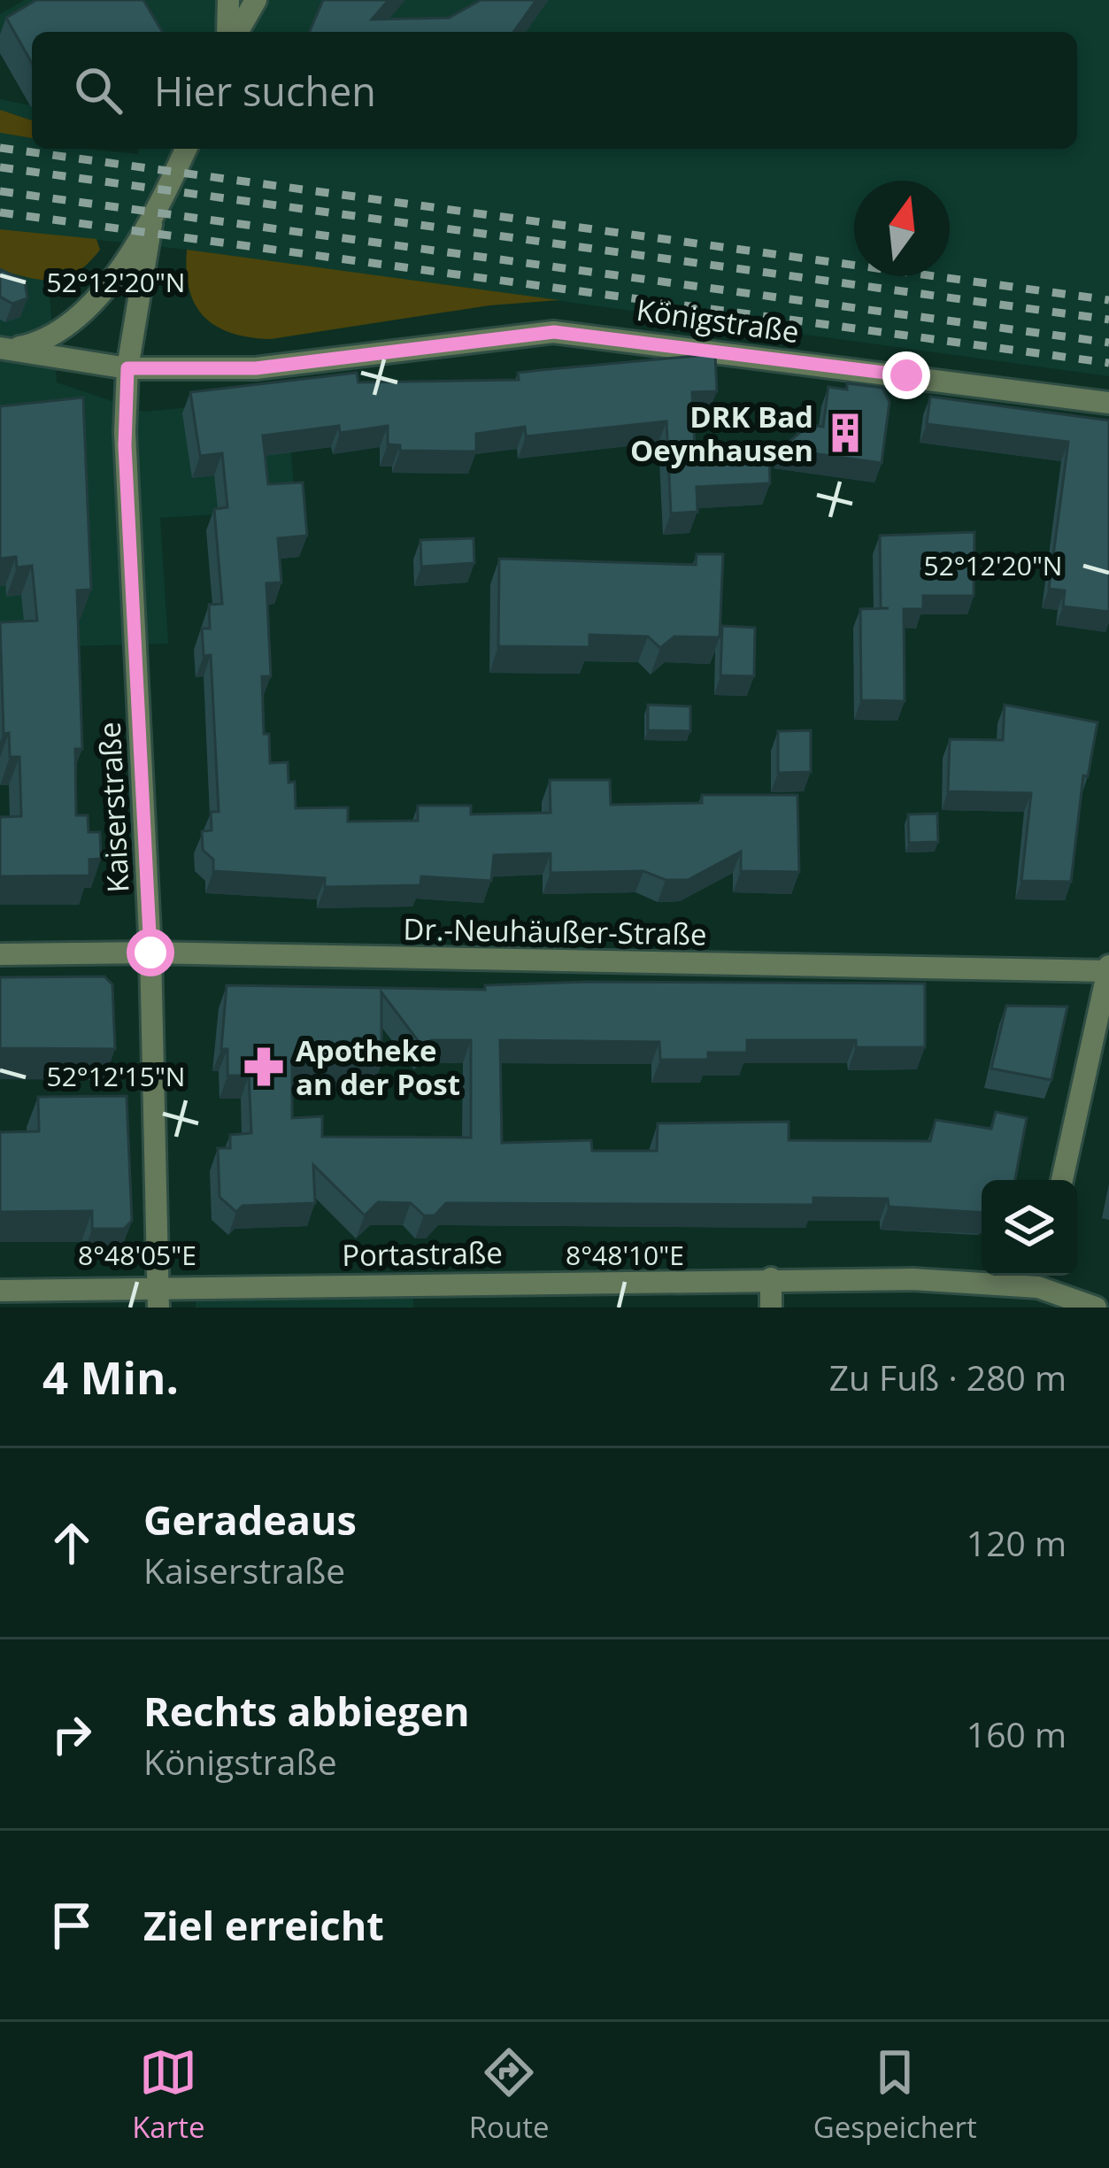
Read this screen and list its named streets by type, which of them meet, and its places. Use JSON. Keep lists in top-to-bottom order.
{
  "streets": {
    "street": [
      "Königstraße",
      "Kaiserstraße",
      "Dr.-Neuhäußer-Straße",
      "Portastraße"
    ]
  },
  "crossings": [
    ["Königstraße", "Kaiserstraße"],
    ["Kaiserstraße", "Dr.-Neuhäußer-Straße"],
    ["Kaiserstraße", "Portastraße"]
  ],
  "places": {
    "building": ["DRK Bad Oeynhausen"],
    "pharmacy": ["Apotheke an der Post"]
  },
  "north": "top",
  "page": {
    "search": "Hier suchen",
    "heading": ["4 Min.", "Zu Fuß · 280 m"],
    "list": [
      ["Geradeaus", "Kaiserstraße", "120 m"],
      ["Rechts abbiegen", "Königstraße", "160 m"],
      "Ziel erreicht"
    ],
    "nav": ["Karte", "Route", "Gespeichert"]
  },
  "coordinates": [
    "52°12'20\"N",
    "52°12'15\"N",
    "8°48'05\"E",
    "8°48'10\"E"
  ]
}
